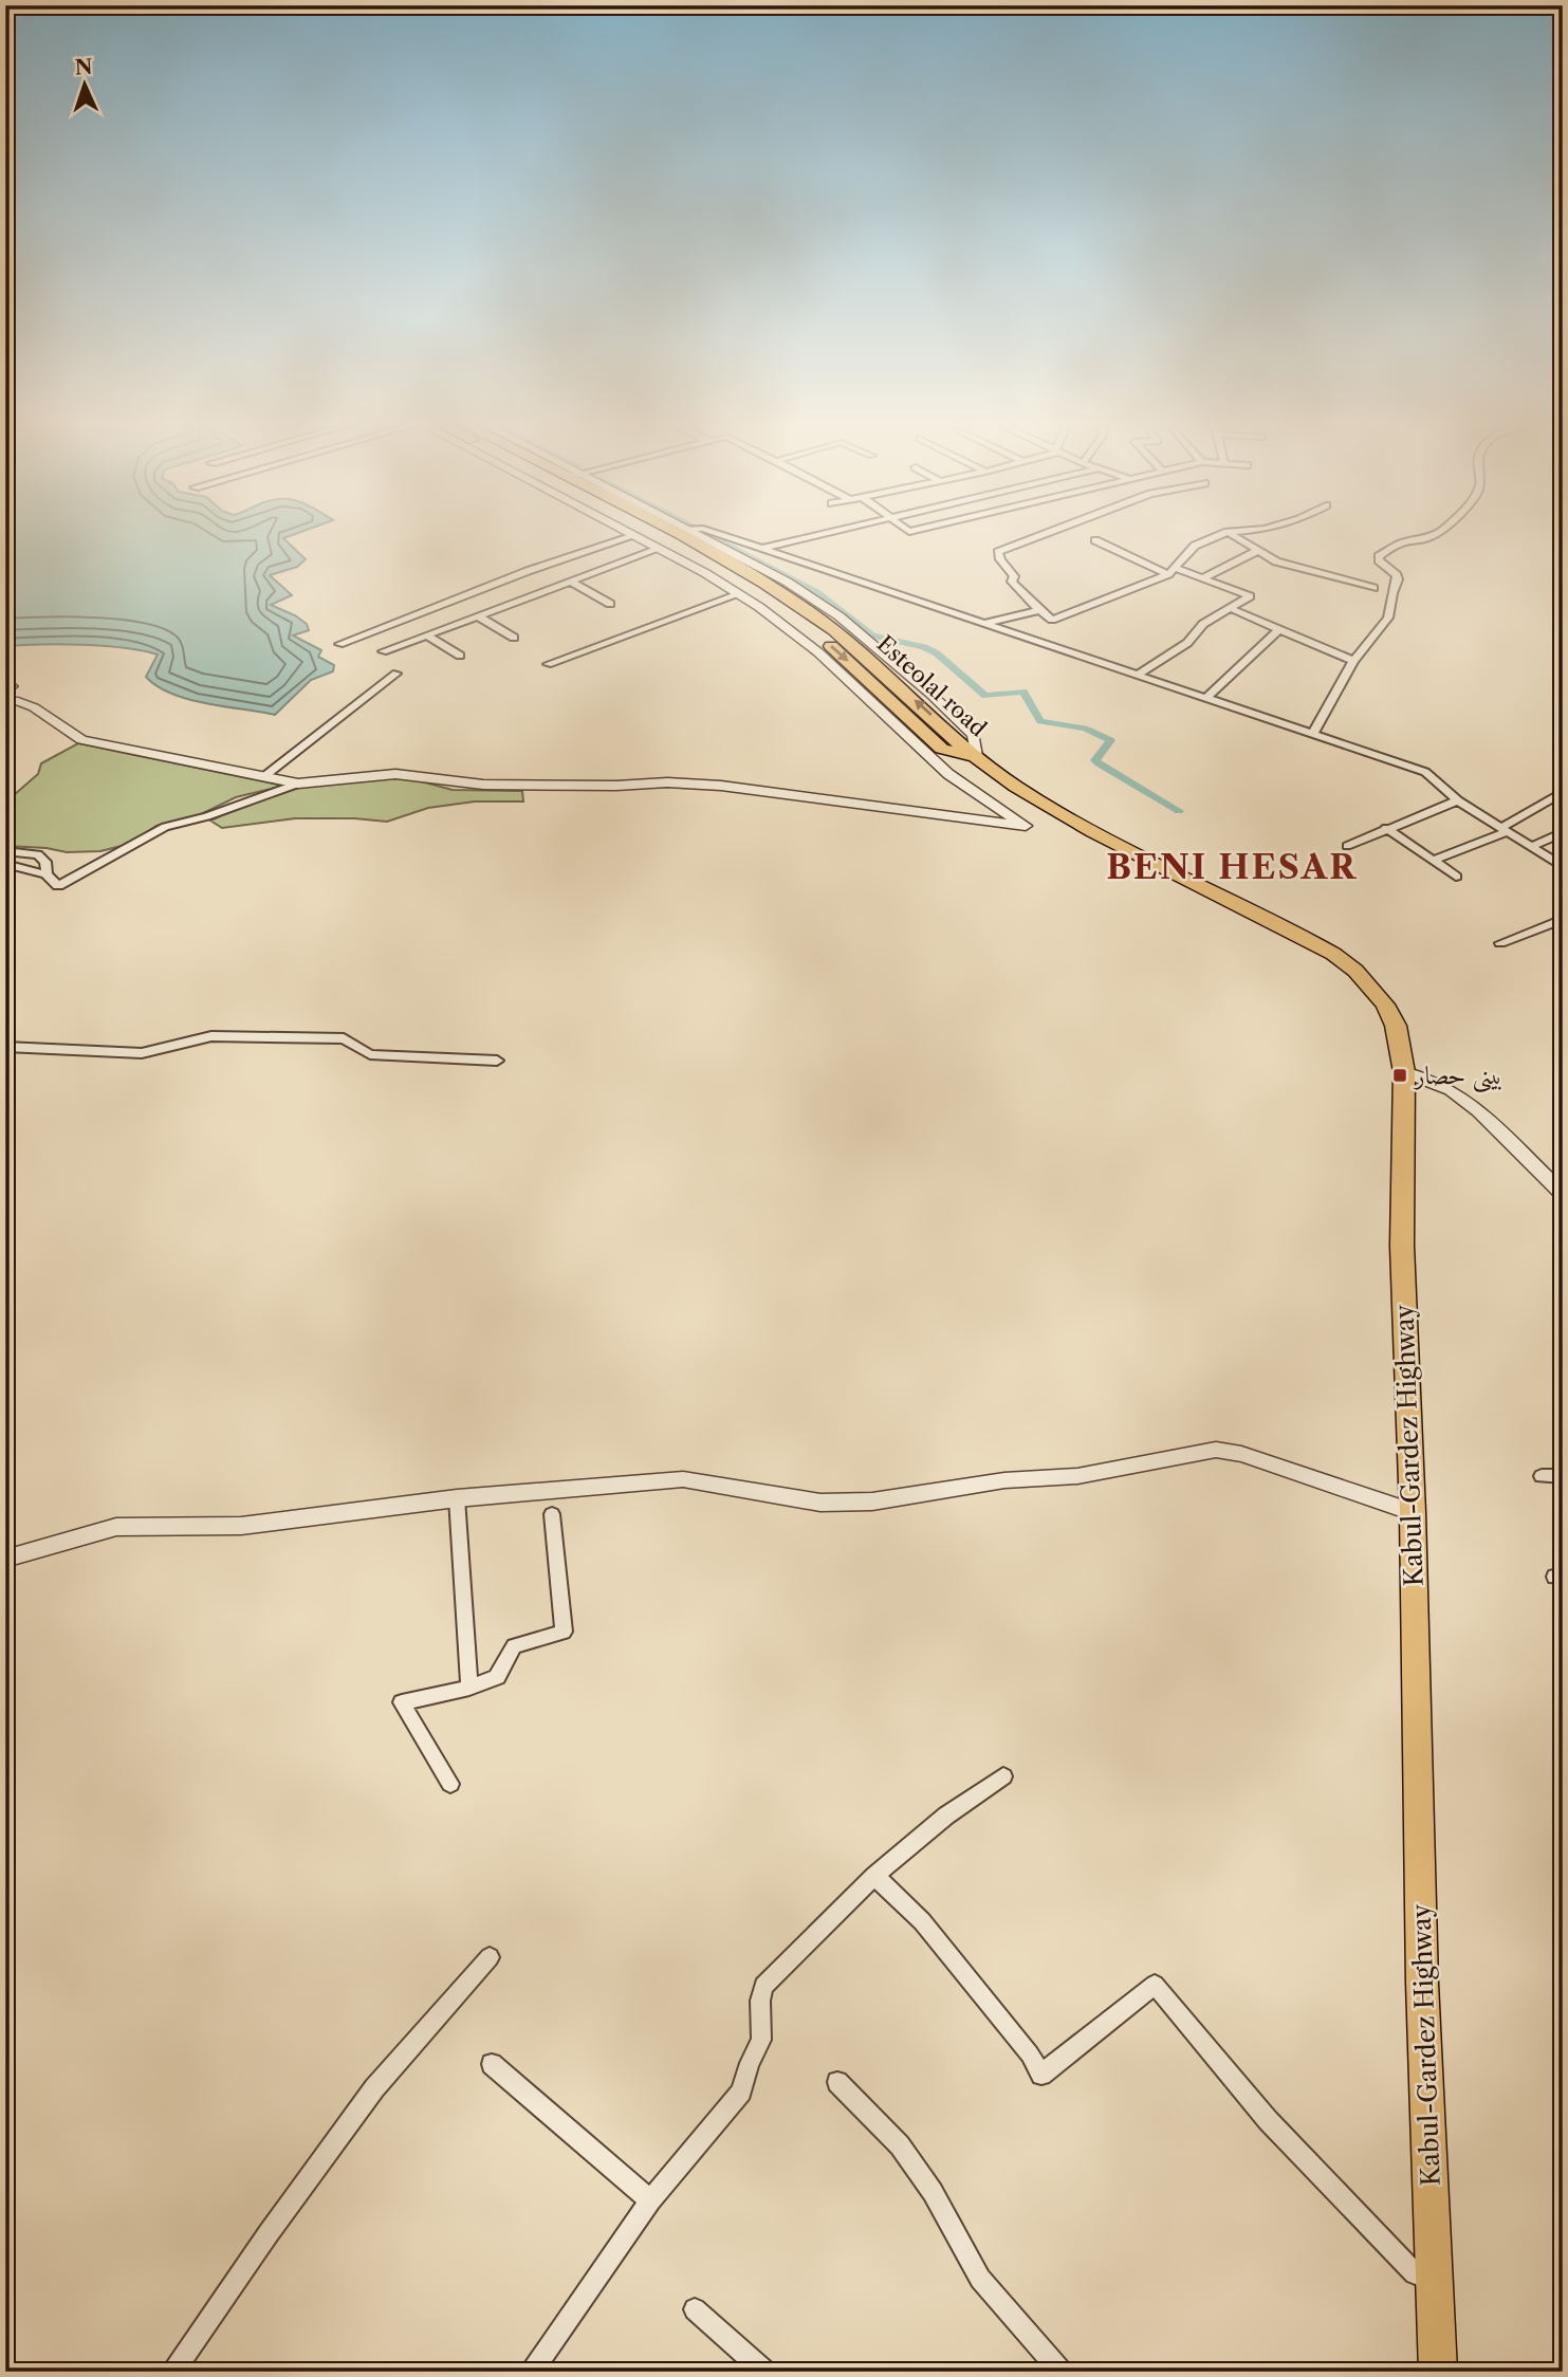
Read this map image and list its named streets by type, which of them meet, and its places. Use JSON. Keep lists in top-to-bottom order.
{
  "streets": {
    "highway": ["Esteolal road", "Kabul-Gardez Highway"]
  },
  "crossings": [
    ["Esteolal road", "Kabul-Gardez Highway"]
  ],
  "districts": ["BENI HESAR"],
  "places": {
    "transit": ["بینی حصار"]
  },
  "north": "top"
}
